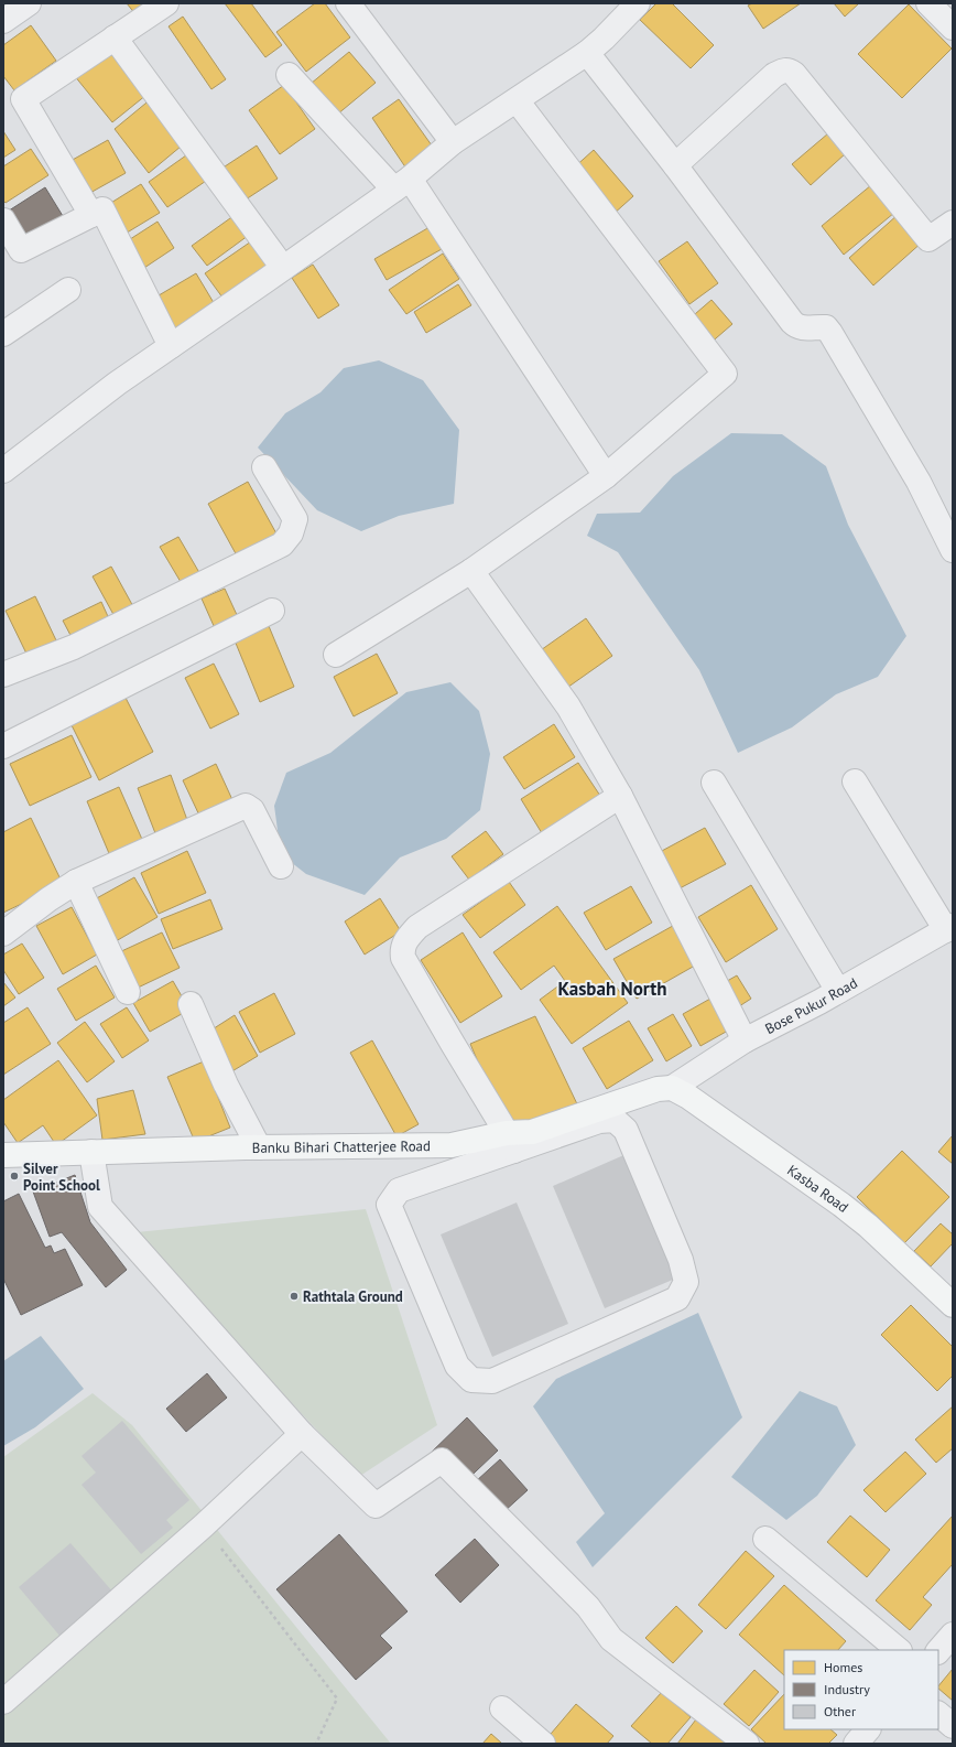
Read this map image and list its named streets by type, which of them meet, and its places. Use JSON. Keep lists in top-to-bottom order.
{
  "streets": {
    "main road": ["Banku Bihari Chatterjee Road", "Kasba Road"],
    "street": ["Bose Pukur Road"]
  },
  "crossings": [
    ["Bose Pukur Road", "Banku Bihari Chatterjee Road"],
    ["Bose Pukur Road", "Kasba Road"],
    ["Banku Bihari Chatterjee Road", "Kasba Road"]
  ],
  "districts": ["Kasbah North"],
  "places": ["Silver Point School", "Rathtala Ground"],
  "legend": ["Homes", "Industry", "Other"]
}
